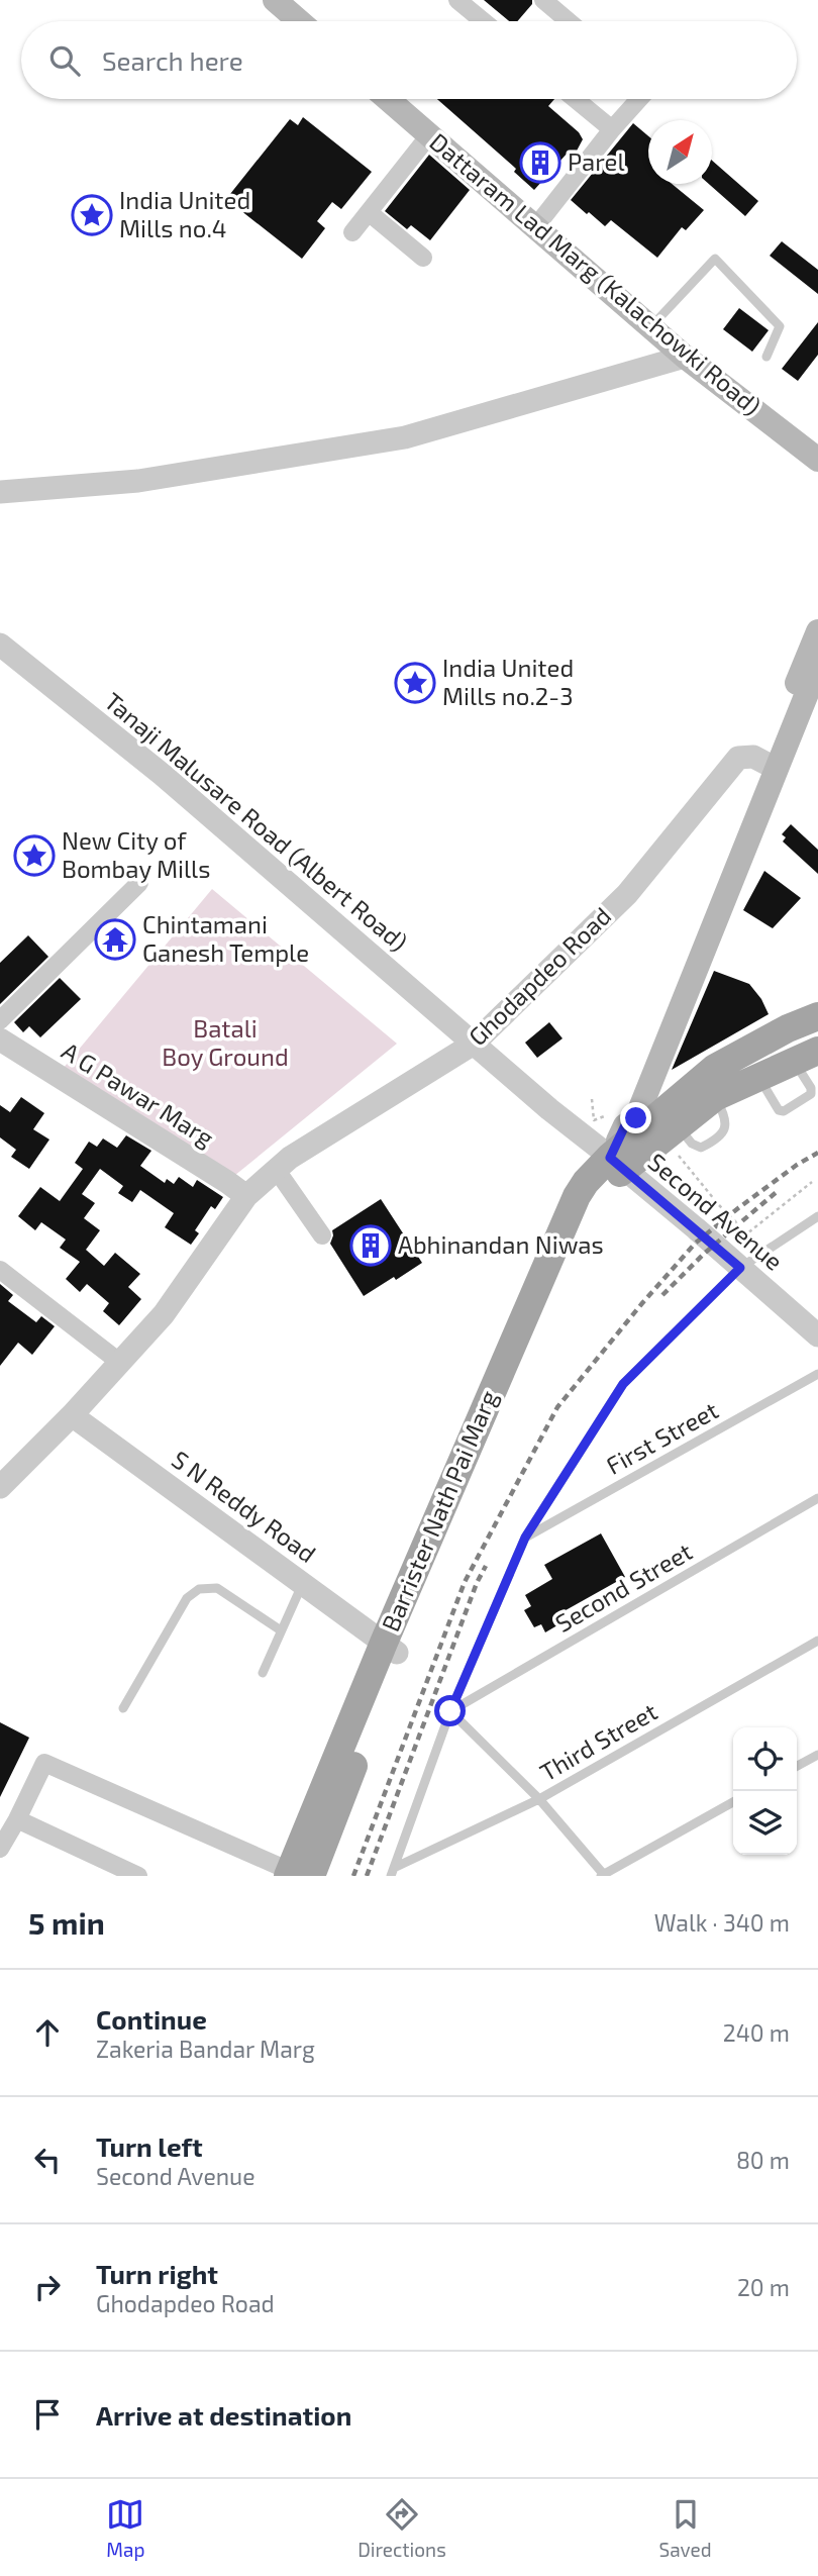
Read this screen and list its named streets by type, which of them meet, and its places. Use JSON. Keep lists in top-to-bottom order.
{
  "streets": {
    "main road": ["Dattaram Lad Marg (Kalachowki Road)", "Barrister Nath Pai Marg"],
    "street": [
      "Tanaji Malusare Road (Albert Road)",
      "Ghodapdeo Road",
      "A G Pawar Marg",
      "Second Avenue",
      "S N Reddy Road"
    ],
    "lane": ["First Street", "Second Street", "Third Street"]
  },
  "crossings": [
    ["Tanaji Malusare Road (Albert Road)", "Ghodapdeo Road"],
    ["Tanaji Malusare Road (Albert Road)", "Second Avenue"],
    ["Tanaji Malusare Road (Albert Road)", "Barrister Nath Pai Marg"],
    ["Ghodapdeo Road", "A G Pawar Marg"],
    ["Ghodapdeo Road", "S N Reddy Road"],
    ["Second Avenue", "Barrister Nath Pai Marg"],
    ["S N Reddy Road", "Barrister Nath Pai Marg"]
  ],
  "parks": ["Batali Boy Ground"],
  "places": {
    "building": ["Parel", "Abhinandan Niwas"],
    "place": ["India United Mills no.4", "India United Mills no.2-3", "New City of Bombay Mills"],
    "temple": ["Chintamani Ganesh Temple"]
  },
  "north": "top right",
  "page": {
    "search": "Search here",
    "heading": ["5 min", "Walk · 340 m"],
    "list": [
      ["Continue", "Zakeria Bandar Marg", "240 m"],
      ["Turn left", "Second Avenue", "80 m"],
      ["Turn right", "Ghodapdeo Road", "20 m"],
      "Arrive at destination"
    ],
    "nav": ["Map", "Directions", "Saved"]
  }
}
